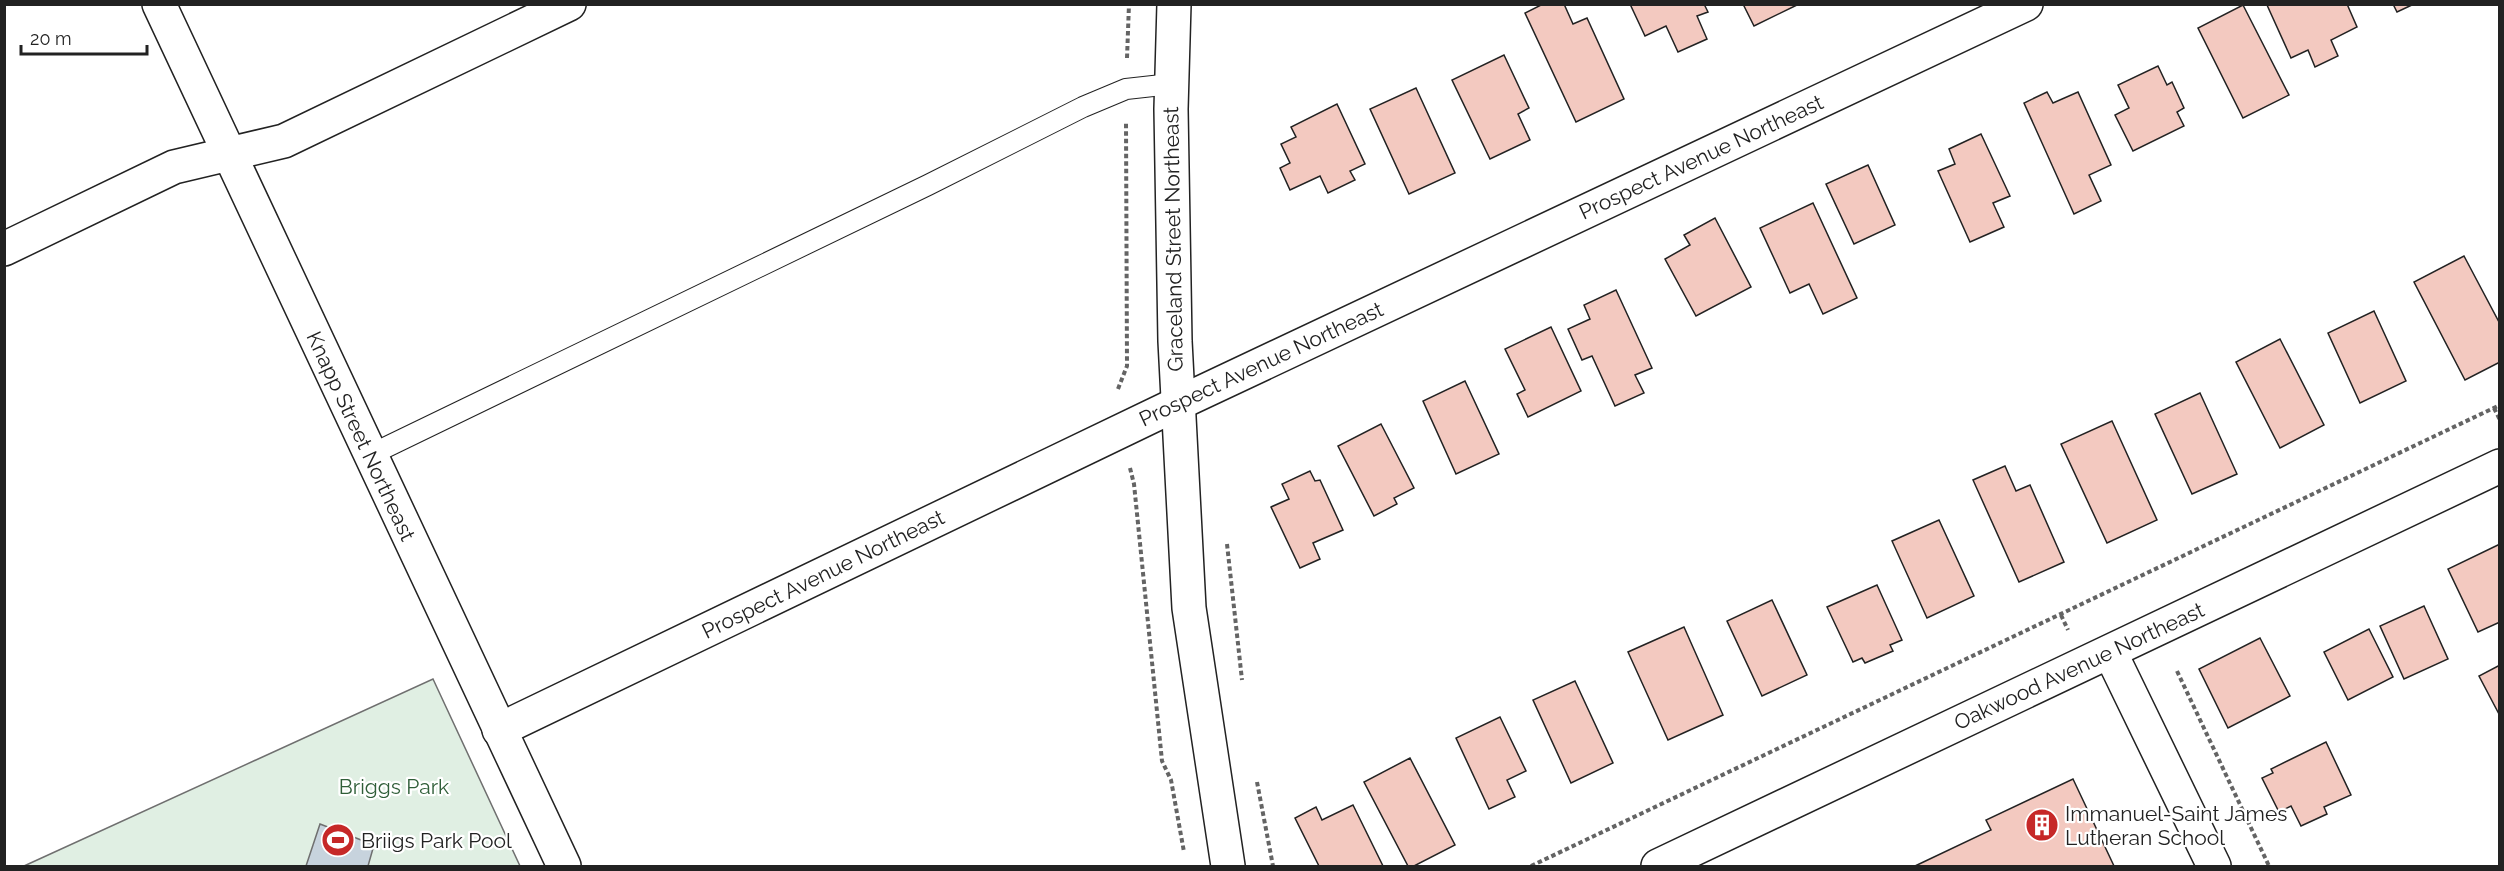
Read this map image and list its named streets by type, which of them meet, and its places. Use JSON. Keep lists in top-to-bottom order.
{
  "streets": {
    "street": [
      "Prospect Avenue Northeast",
      "Graceland Street Northeast",
      "Knapp Street Northeast",
      "Oakwood Avenue Northeast"
    ]
  },
  "crossings": [
    ["Prospect Avenue Northeast", "Graceland Street Northeast"],
    ["Prospect Avenue Northeast", "Knapp Street Northeast"]
  ],
  "parks": ["Briggs Park"],
  "places": {
    "building": ["Immanuel-Saint James Lutheran School"],
    "sports": ["Briigs Park Pool"]
  },
  "scale_bar": "20 m"
}
